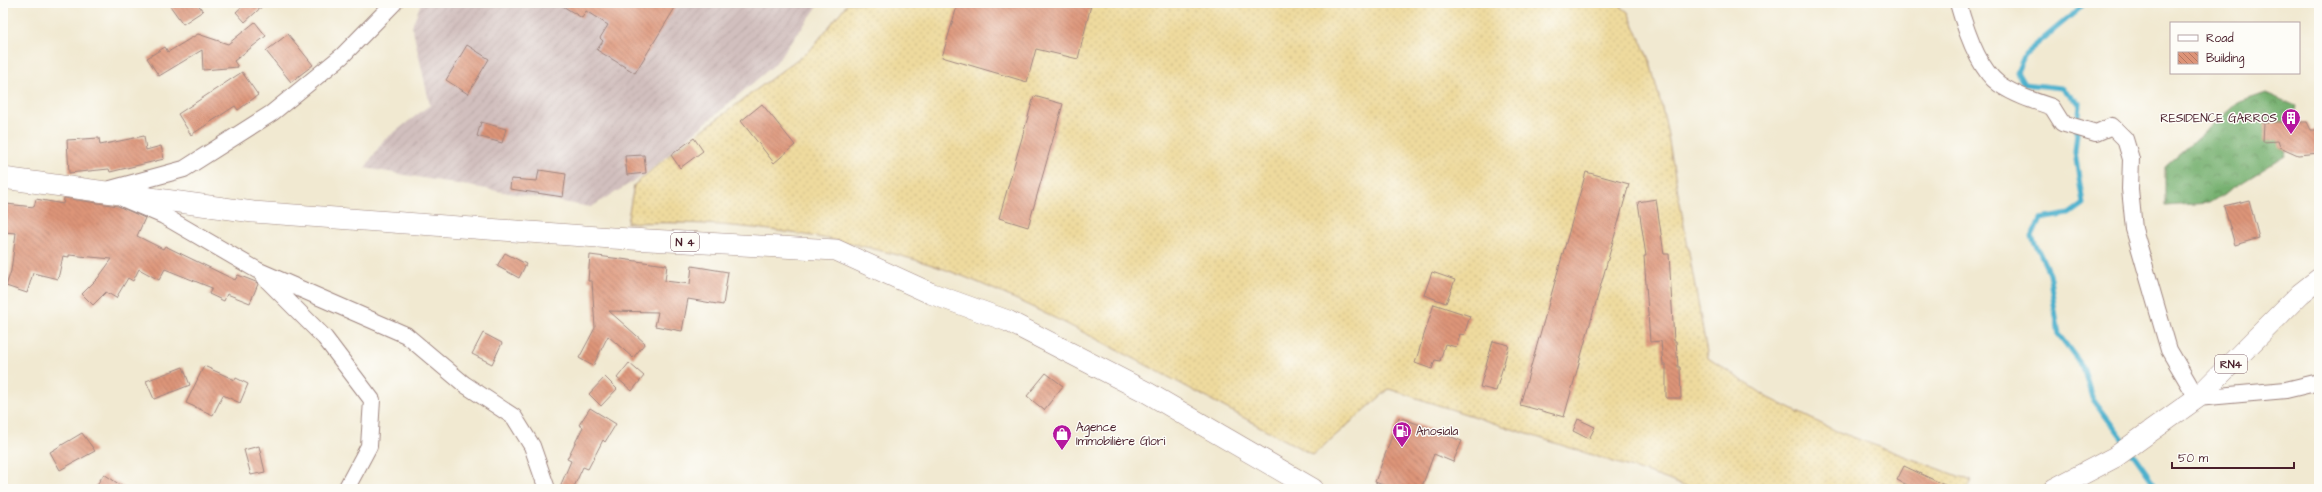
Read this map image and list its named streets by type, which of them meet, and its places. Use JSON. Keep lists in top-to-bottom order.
{
  "streets": {
    "main road": ["N 4", "RN4"]
  },
  "places": {
    "building": ["RESIDENCE GARROS"],
    "fuel station": ["Anosiala"],
    "shop": ["Agence Immobilière Glori"]
  },
  "legend": ["Road", "Building"],
  "scale_bar": "50 m"
}
